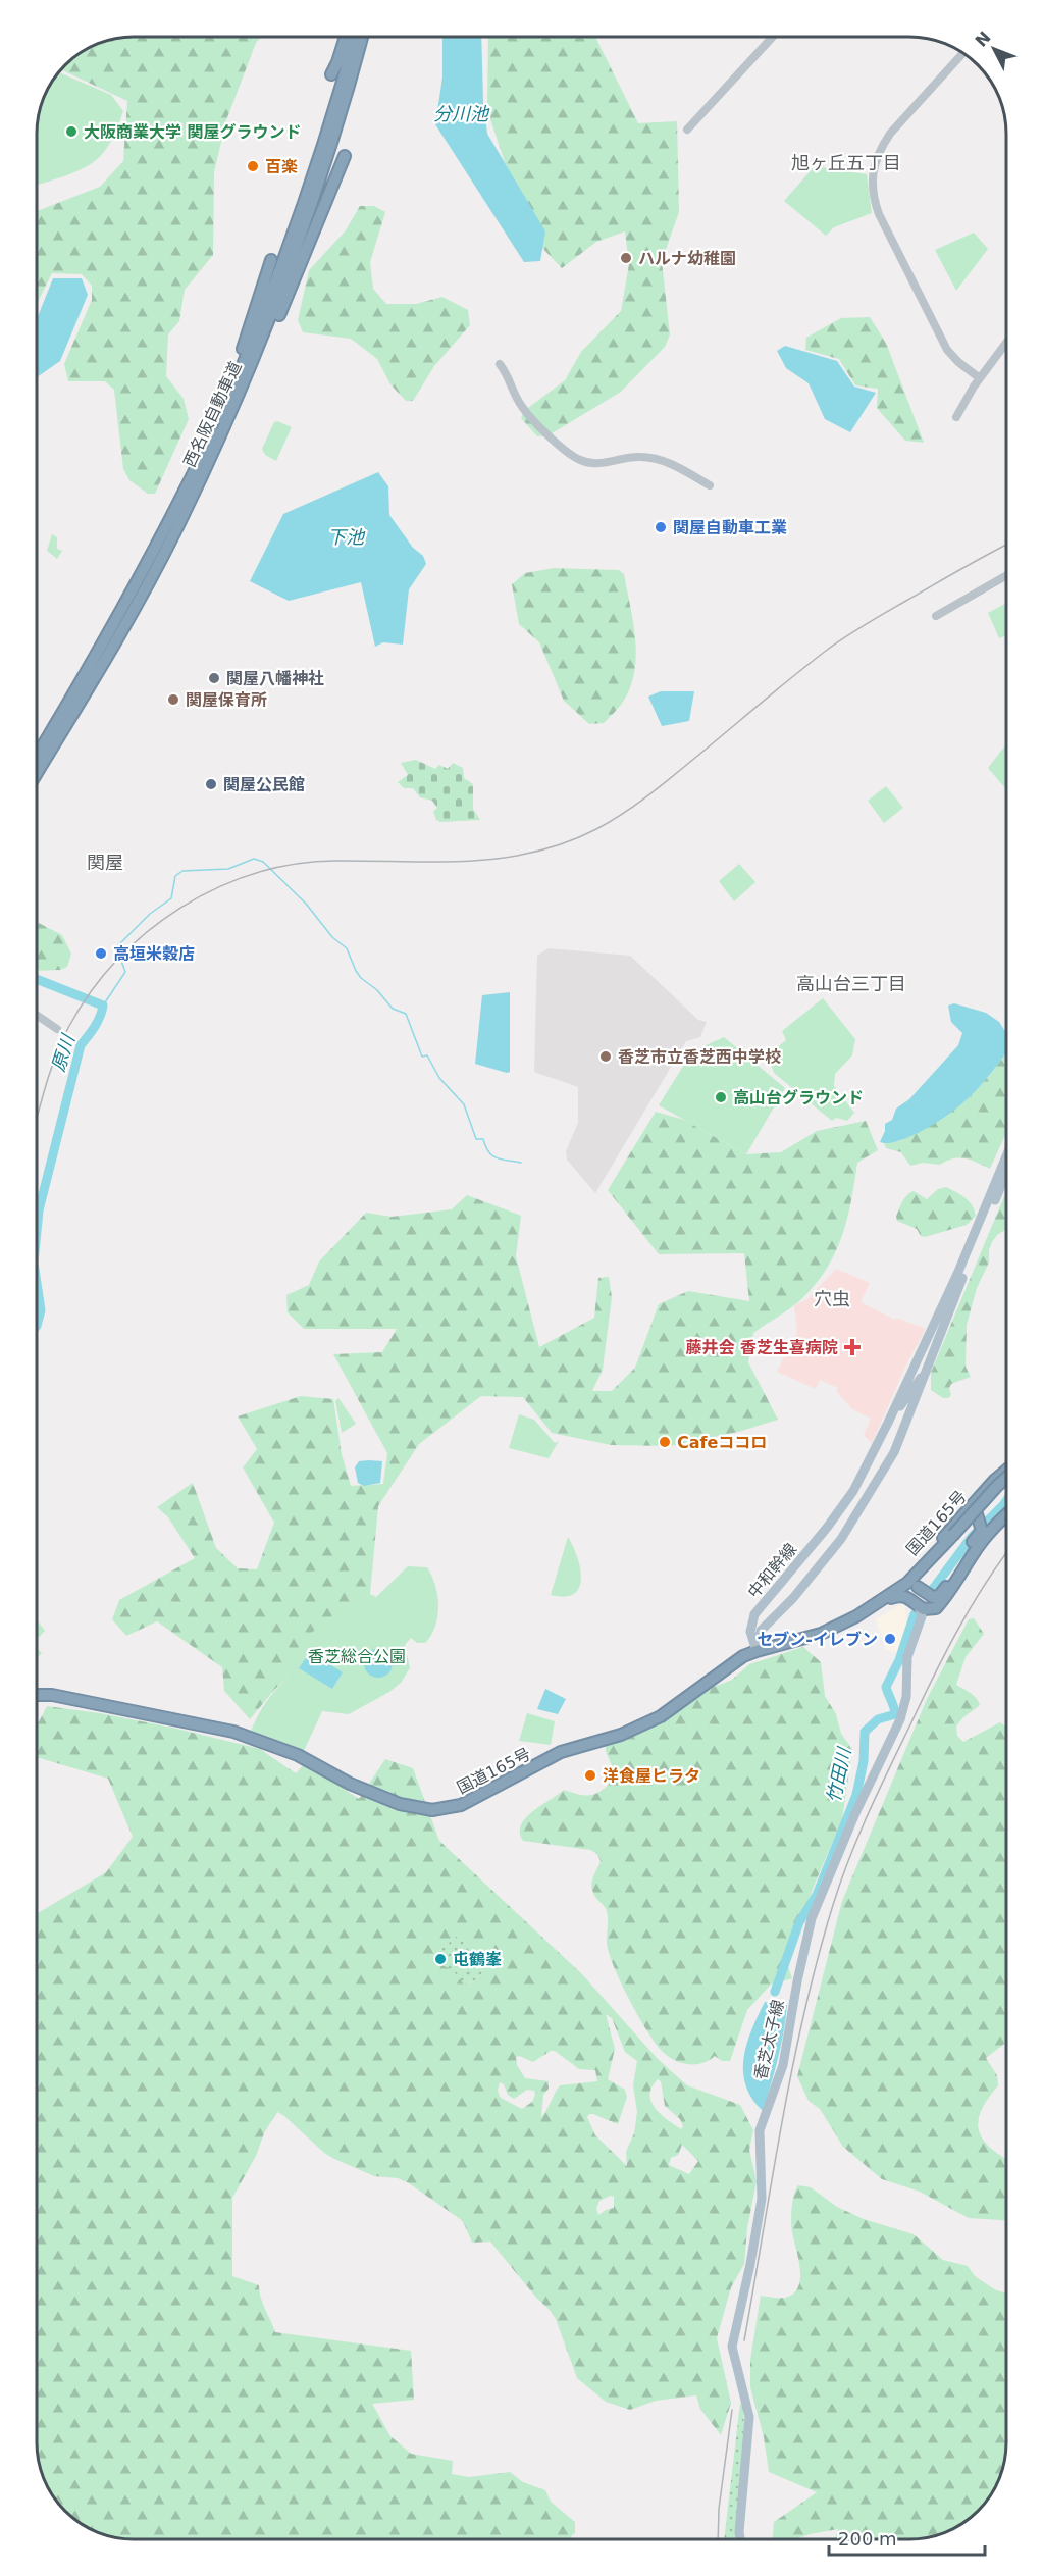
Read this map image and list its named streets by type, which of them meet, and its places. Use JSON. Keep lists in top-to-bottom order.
{
  "streets": {
    "highway": ["西名阪自動車道", "国道165号"],
    "main road": ["中和幹線", "香芝太子線"]
  },
  "crossings": [
    ["国道165号", "中和幹線"]
  ],
  "districts": [
    "旭ヶ丘五丁目",
    "関屋",
    "高山台三丁目",
    "穴虫"
  ],
  "water": [
    "分川池",
    "下池",
    "原川",
    "竹田川"
  ],
  "parks": ["香芝総合公園"],
  "places": {
    "other": [
      "大阪商業大学 関屋グラウンド",
      "百楽",
      "ハルナ幼稚園",
      "関屋自動車工業",
      "関屋八幡神社",
      "関屋保育所",
      "関屋公民館",
      "高垣米穀店",
      "香芝市立香芝西中学校",
      "高山台グラウンド",
      "Cafeココロ",
      "セブン-イレブン",
      "洋食屋ヒラタ",
      "屯鶴峯"
    ],
    "health": ["藤井会 香芝生喜病院"]
  },
  "scale_bar": "200 m",
  "north": "top left"
}
